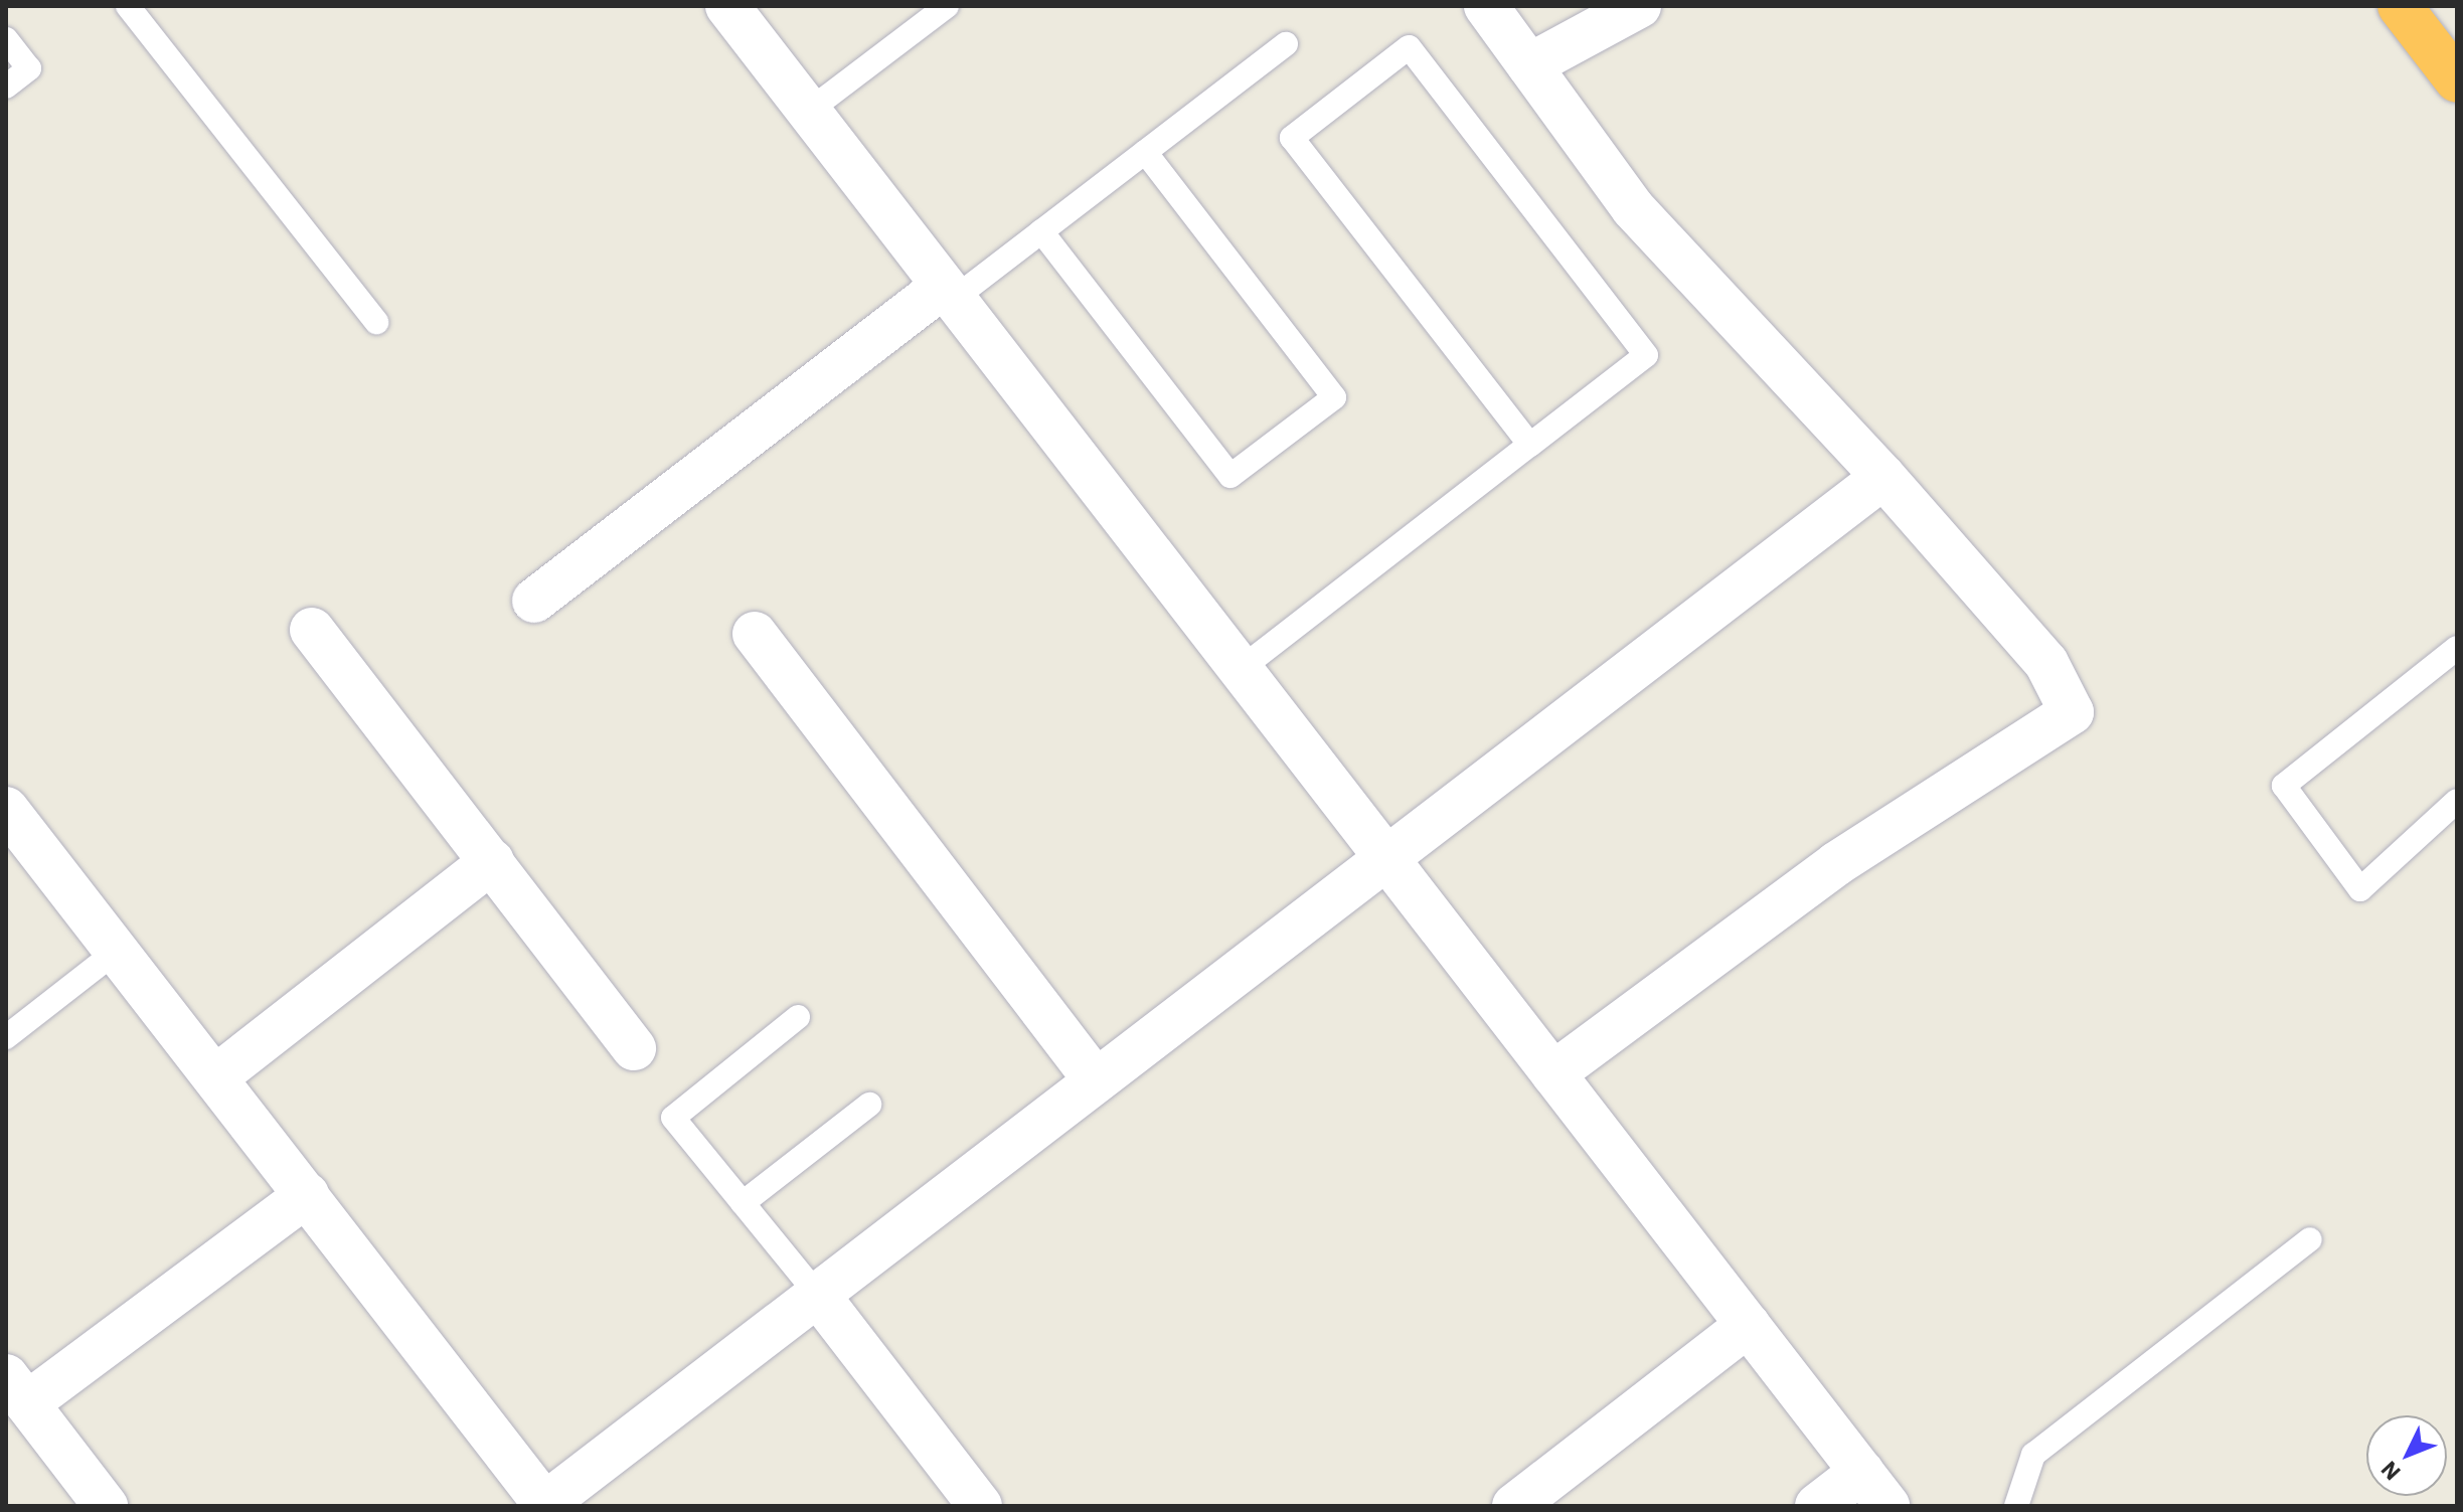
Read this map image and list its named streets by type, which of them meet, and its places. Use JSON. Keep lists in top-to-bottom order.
{
  "north": "bottom left"
}
